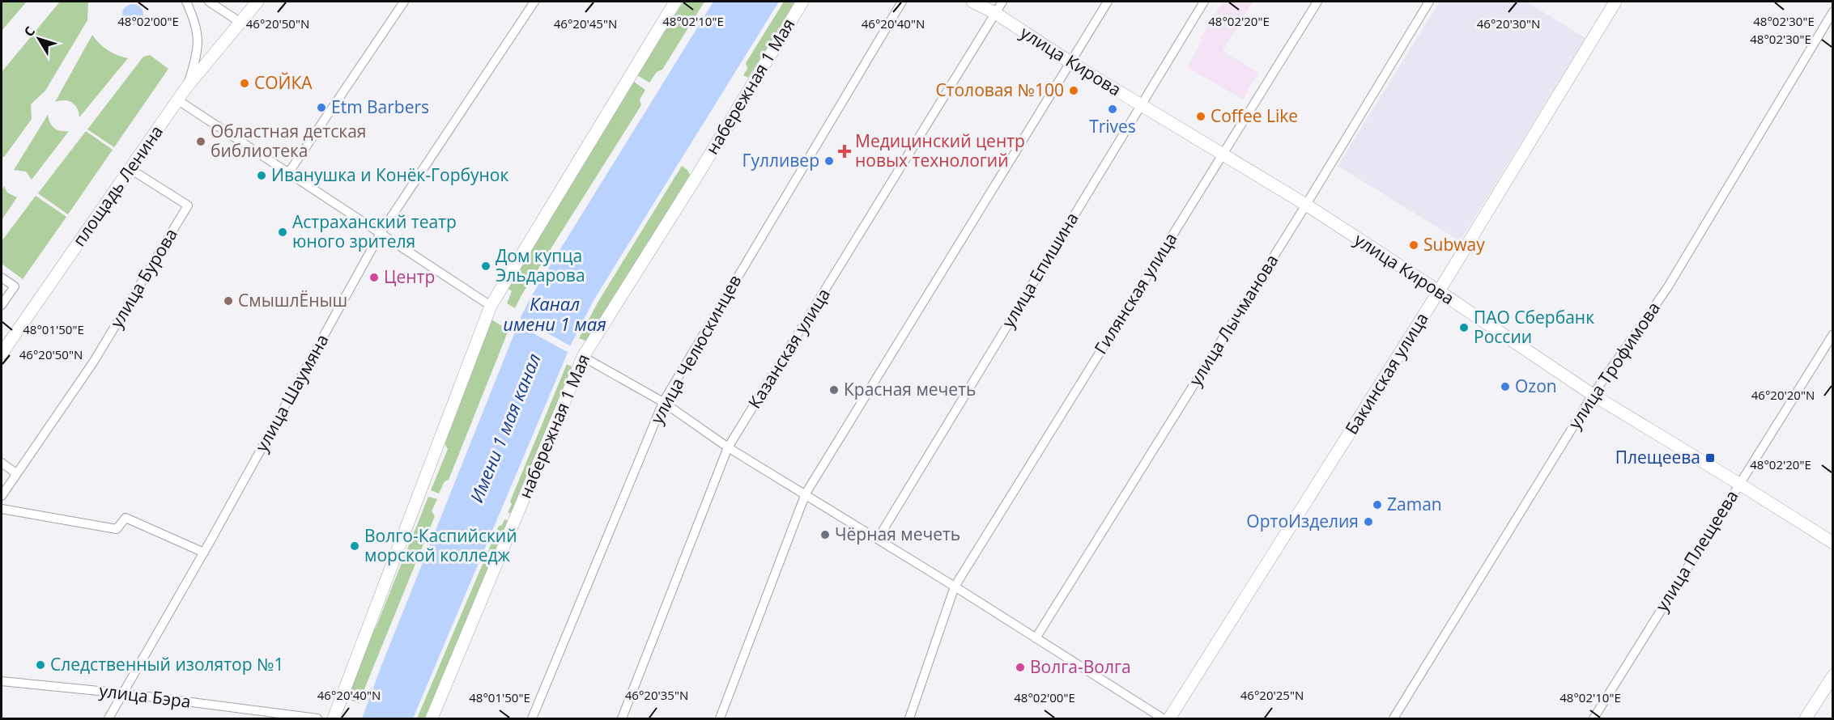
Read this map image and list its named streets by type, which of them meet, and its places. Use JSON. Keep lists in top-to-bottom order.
{
  "streets": {
    "main road": [
      "улица Кирова",
      "набережная 1 Мая",
      "площадь Ленина",
      "Бакинская улица"
    ],
    "street": [
      "улица Епишина",
      "улица Бурова",
      "Гилянская улица",
      "улица Лычманова",
      "Казанская улица",
      "улица Челюскинцев",
      "улица Трофимова",
      "улица Шаумяна",
      "улица Плещеева",
      "улица Бэра"
    ]
  },
  "crossings": [
    ["улица Кирова", "улица Епишина"],
    ["улица Кирова", "Гилянская улица"],
    ["улица Кирова", "улица Лычманова"],
    ["улица Кирова", "Казанская улица"],
    ["улица Кирова", "улица Трофимова"],
    ["улица Кирова", "Бакинская улица"],
    ["улица Кирова", "улица Плещеева"],
    ["площадь Ленина", "улица Бурова"],
    ["улица Шаумяна", "улица Бэра"]
  ],
  "water": ["Канал имени 1 мая", "Имени 1 мая канал"],
  "places": {
    "other": [
      "СОЙКА",
      "Столовая №100",
      "Etm Barbers",
      "Trives",
      "Coffee Like",
      "Областная детская библиотека",
      "Гулливер",
      "Иванушка и Конёк-Горбунок",
      "Астраханский театр юного зрителя",
      "Subway",
      "Дом купца Эльдарова",
      "Центр",
      "СмышлЁныш",
      "ПАО Сбербанк России",
      "Ozon",
      "Красная мечеть",
      "Zaman",
      "ОртоИзделия",
      "Чёрная мечеть",
      "Волго-Каспийский морской колледж",
      "Следственный изолятор №1",
      "Волга-Волга"
    ],
    "health": ["Медицинский центр новых технологий"],
    "transit": ["Плещеева"]
  },
  "north": "top left",
  "coordinates": [
    "48°02'10\"E",
    "48°02'20\"E",
    "48°02'00\"E",
    "48°02'30\"E",
    "46°20'50\"N",
    "46°20'45\"N",
    "46°20'40\"N",
    "46°20'30\"N",
    "48°01'50\"E",
    "46°20'20\"N",
    "46°20'35\"N",
    "46°20'25\"N"
  ]
}
